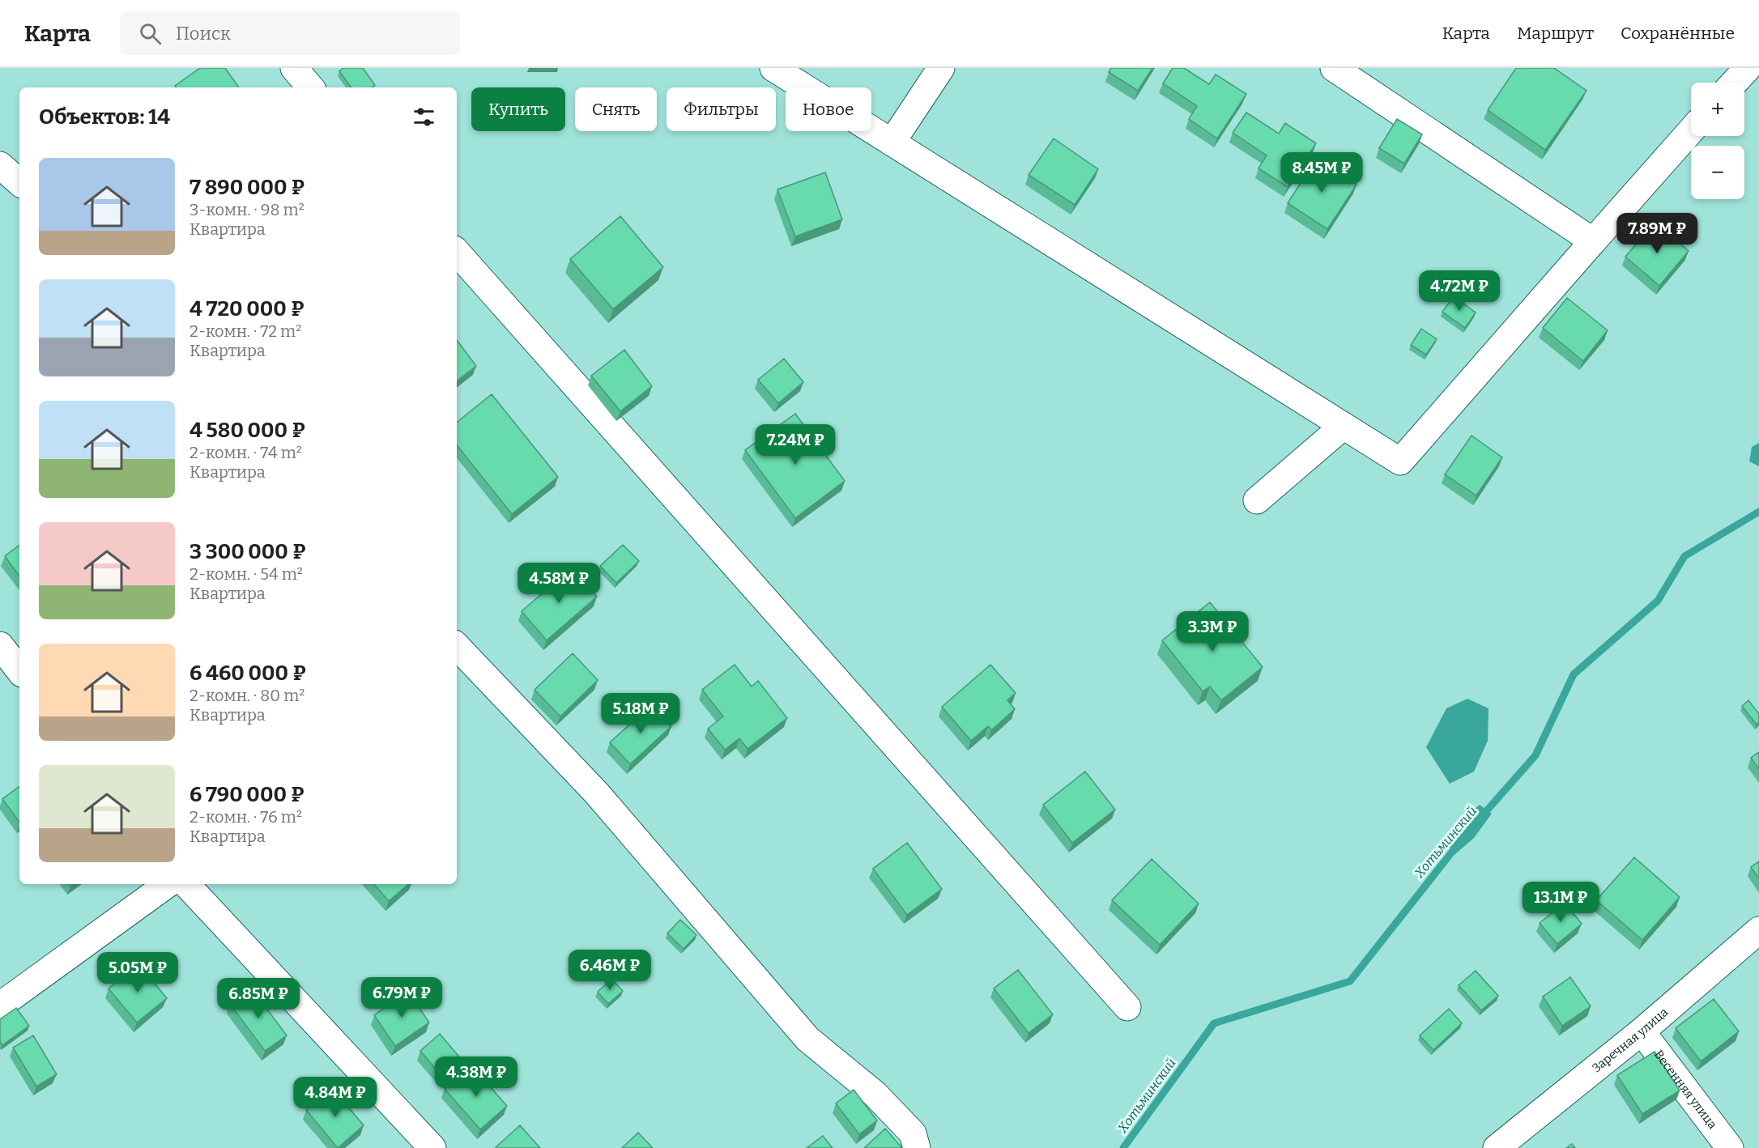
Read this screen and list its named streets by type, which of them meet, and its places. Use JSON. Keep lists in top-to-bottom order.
{
  "streets": {
    "street": ["Заречная улица", "Весенняя улица"]
  },
  "crossings": [
    ["Заречная улица", "Весенняя улица"]
  ],
  "water": ["Хотьминский"],
  "page": {
    "header": "Карта",
    "search": "Поиск",
    "nav": ["Карта", "Маршрут", "Сохранённые"],
    "map_buttons": ["+", "−"],
    "chip": [
      "Купить",
      "Снять",
      "Фильтры",
      "Новое"
    ],
    "heading": "Объектов: 14",
    "list": [
      {
        "name": "7 890 000 ₽",
        "note": "3-комн. · 98 m² · Квартира"
      },
      {
        "name": "4 720 000 ₽",
        "note": "2-комн. · 72 m² · Квартира"
      },
      {
        "name": "4 580 000 ₽",
        "note": "2-комн. · 74 m² · Квартира"
      },
      {
        "name": "3 300 000 ₽",
        "note": "2-комн. · 54 m² · Квартира"
      },
      {
        "name": "6 460 000 ₽",
        "note": "2-комн. · 80 m² · Квартира"
      },
      {
        "name": "6 790 000 ₽",
        "note": "2-комн. · 76 m² · Квартира"
      }
    ],
    "price": [
      "8.45M ₽",
      "7.89M ₽",
      "4.72M ₽",
      "7.24M ₽",
      "4.58M ₽",
      "3.3M ₽",
      "5.18M ₽",
      "13.1M ₽",
      "6.46M ₽",
      "5.05M ₽",
      "6.79M ₽",
      "6.85M ₽",
      "4.38M ₽",
      "4.84M ₽"
    ]
  }
}
